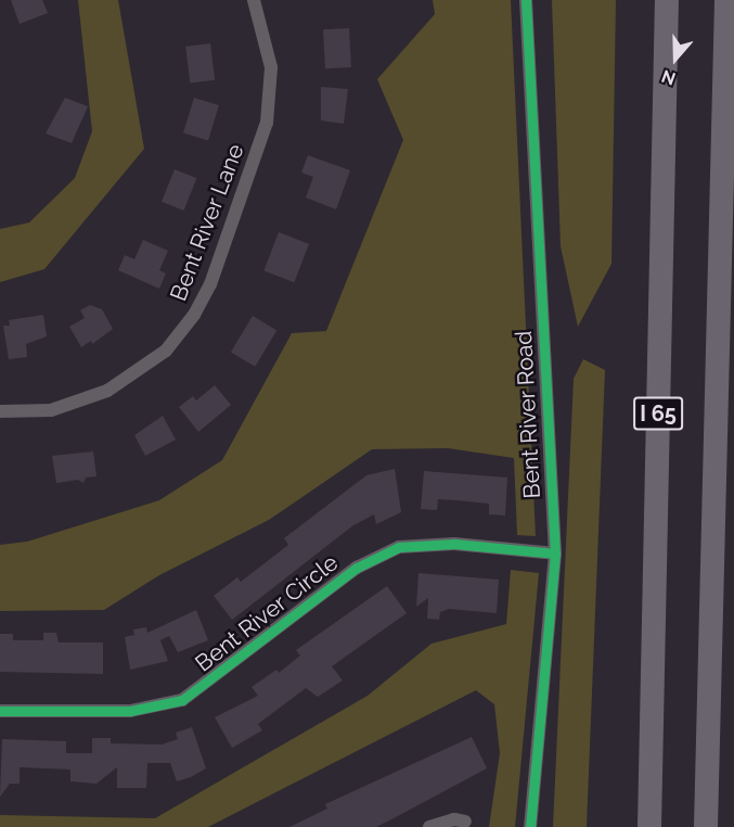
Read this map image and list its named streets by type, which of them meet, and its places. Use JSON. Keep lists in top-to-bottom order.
{
  "streets": {
    "highway": ["I 65"],
    "street": ["Bent River Lane", "Bent River Road", "Bent River Circle"]
  },
  "crossings": [
    ["Bent River Road", "Bent River Circle"]
  ],
  "north": "bottom"
}
